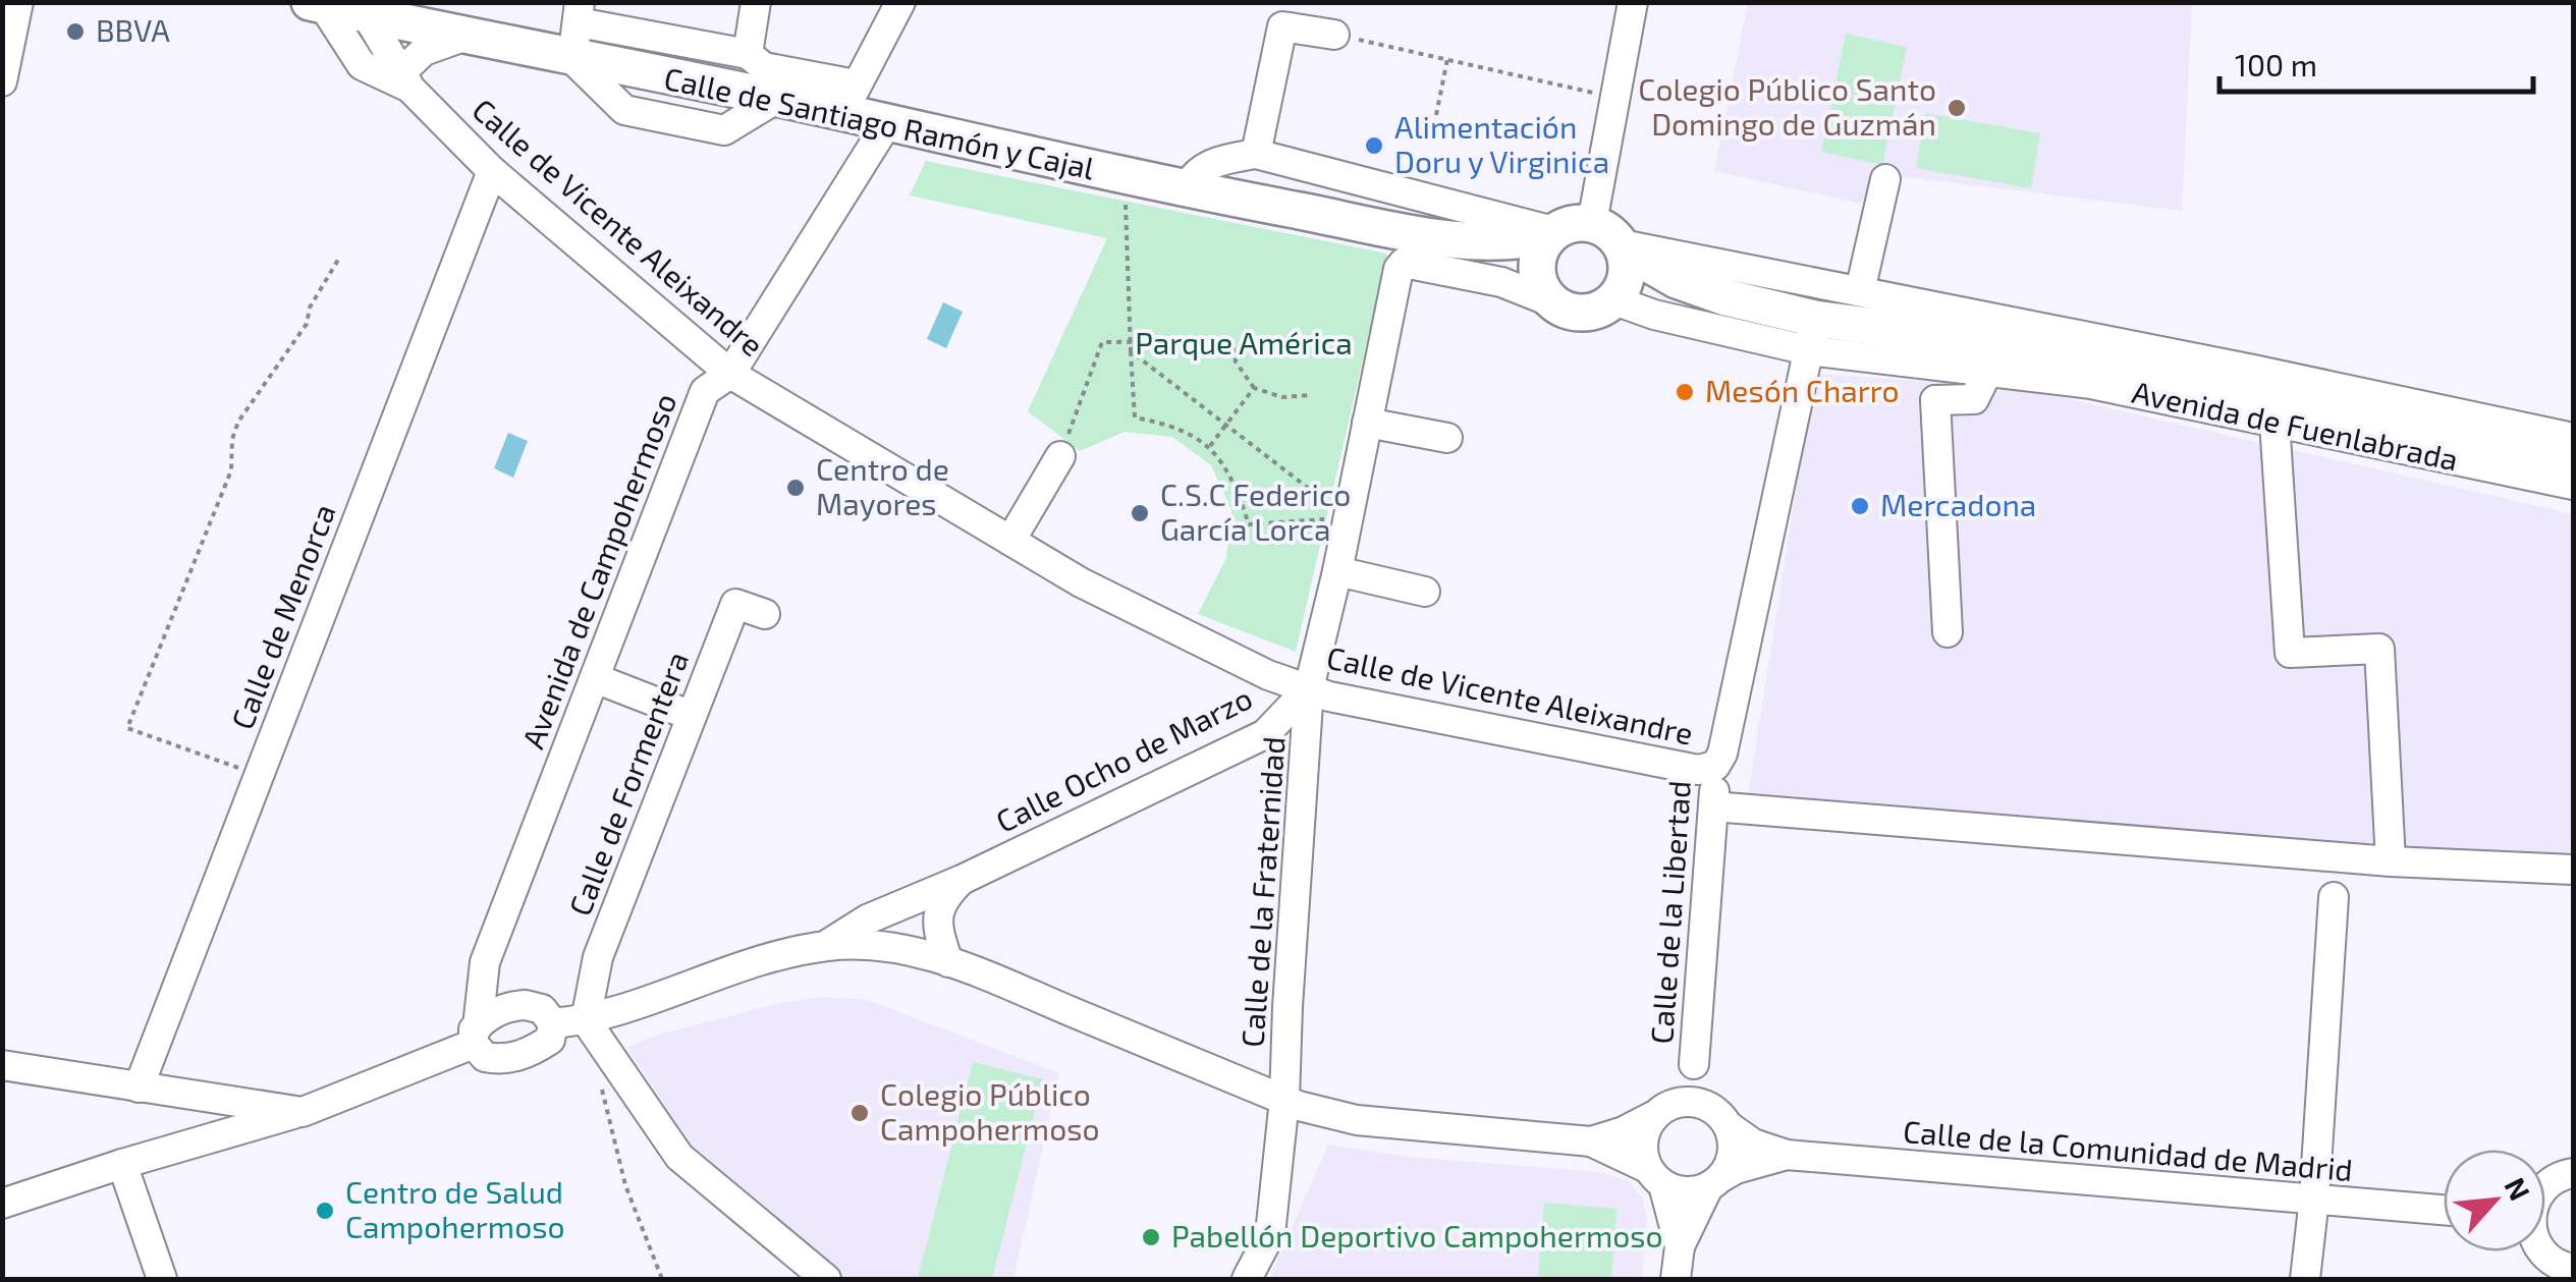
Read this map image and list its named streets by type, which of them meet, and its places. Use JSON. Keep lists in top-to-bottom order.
{
  "streets": {
    "main road": ["Calle de Santiago Ramón y Cajal", "Avenida de Fuenlabrada"],
    "street": [
      "Calle de Vicente Aleixandre",
      "Avenida de Campohermoso",
      "Calle de Menorca",
      "Calle Ocho de Marzo",
      "Calle de Formentera",
      "Calle de la Fraternidad",
      "Calle de la Libertad",
      "Calle de la Comunidad de Madrid"
    ]
  },
  "crossings": [
    ["Calle de Santiago Ramón y Cajal", "Calle de Vicente Aleixandre"],
    ["Calle de Santiago Ramón y Cajal", "Avenida de Campohermoso"],
    ["Calle de Santiago Ramón y Cajal", "Calle de la Fraternidad"],
    ["Calle de Vicente Aleixandre", "Avenida de Campohermoso"],
    ["Calle de Vicente Aleixandre", "Calle de Menorca"],
    ["Calle de Vicente Aleixandre", "Calle Ocho de Marzo"],
    ["Calle de Vicente Aleixandre", "Calle de la Fraternidad"],
    ["Calle de Vicente Aleixandre", "Calle de la Libertad"],
    ["Calle Ocho de Marzo", "Calle de la Fraternidad"],
    ["Calle de la Libertad", "Calle de la Comunidad de Madrid"]
  ],
  "parks": ["Parque América"],
  "places": [
    "BBVA",
    "Colegio Público Santo Domingo de Guzmán",
    "Alimentación Doru y Virginica",
    "Mesón Charro",
    "Centro de Mayores",
    "Mercadona",
    "C.S.C Federico García Lorca",
    "Colegio Público Campohermoso",
    "Centro de Salud Campohermoso",
    "Pabellón Deportivo Campohermoso"
  ],
  "scale_bar": "100 m",
  "north": "top right"
}
